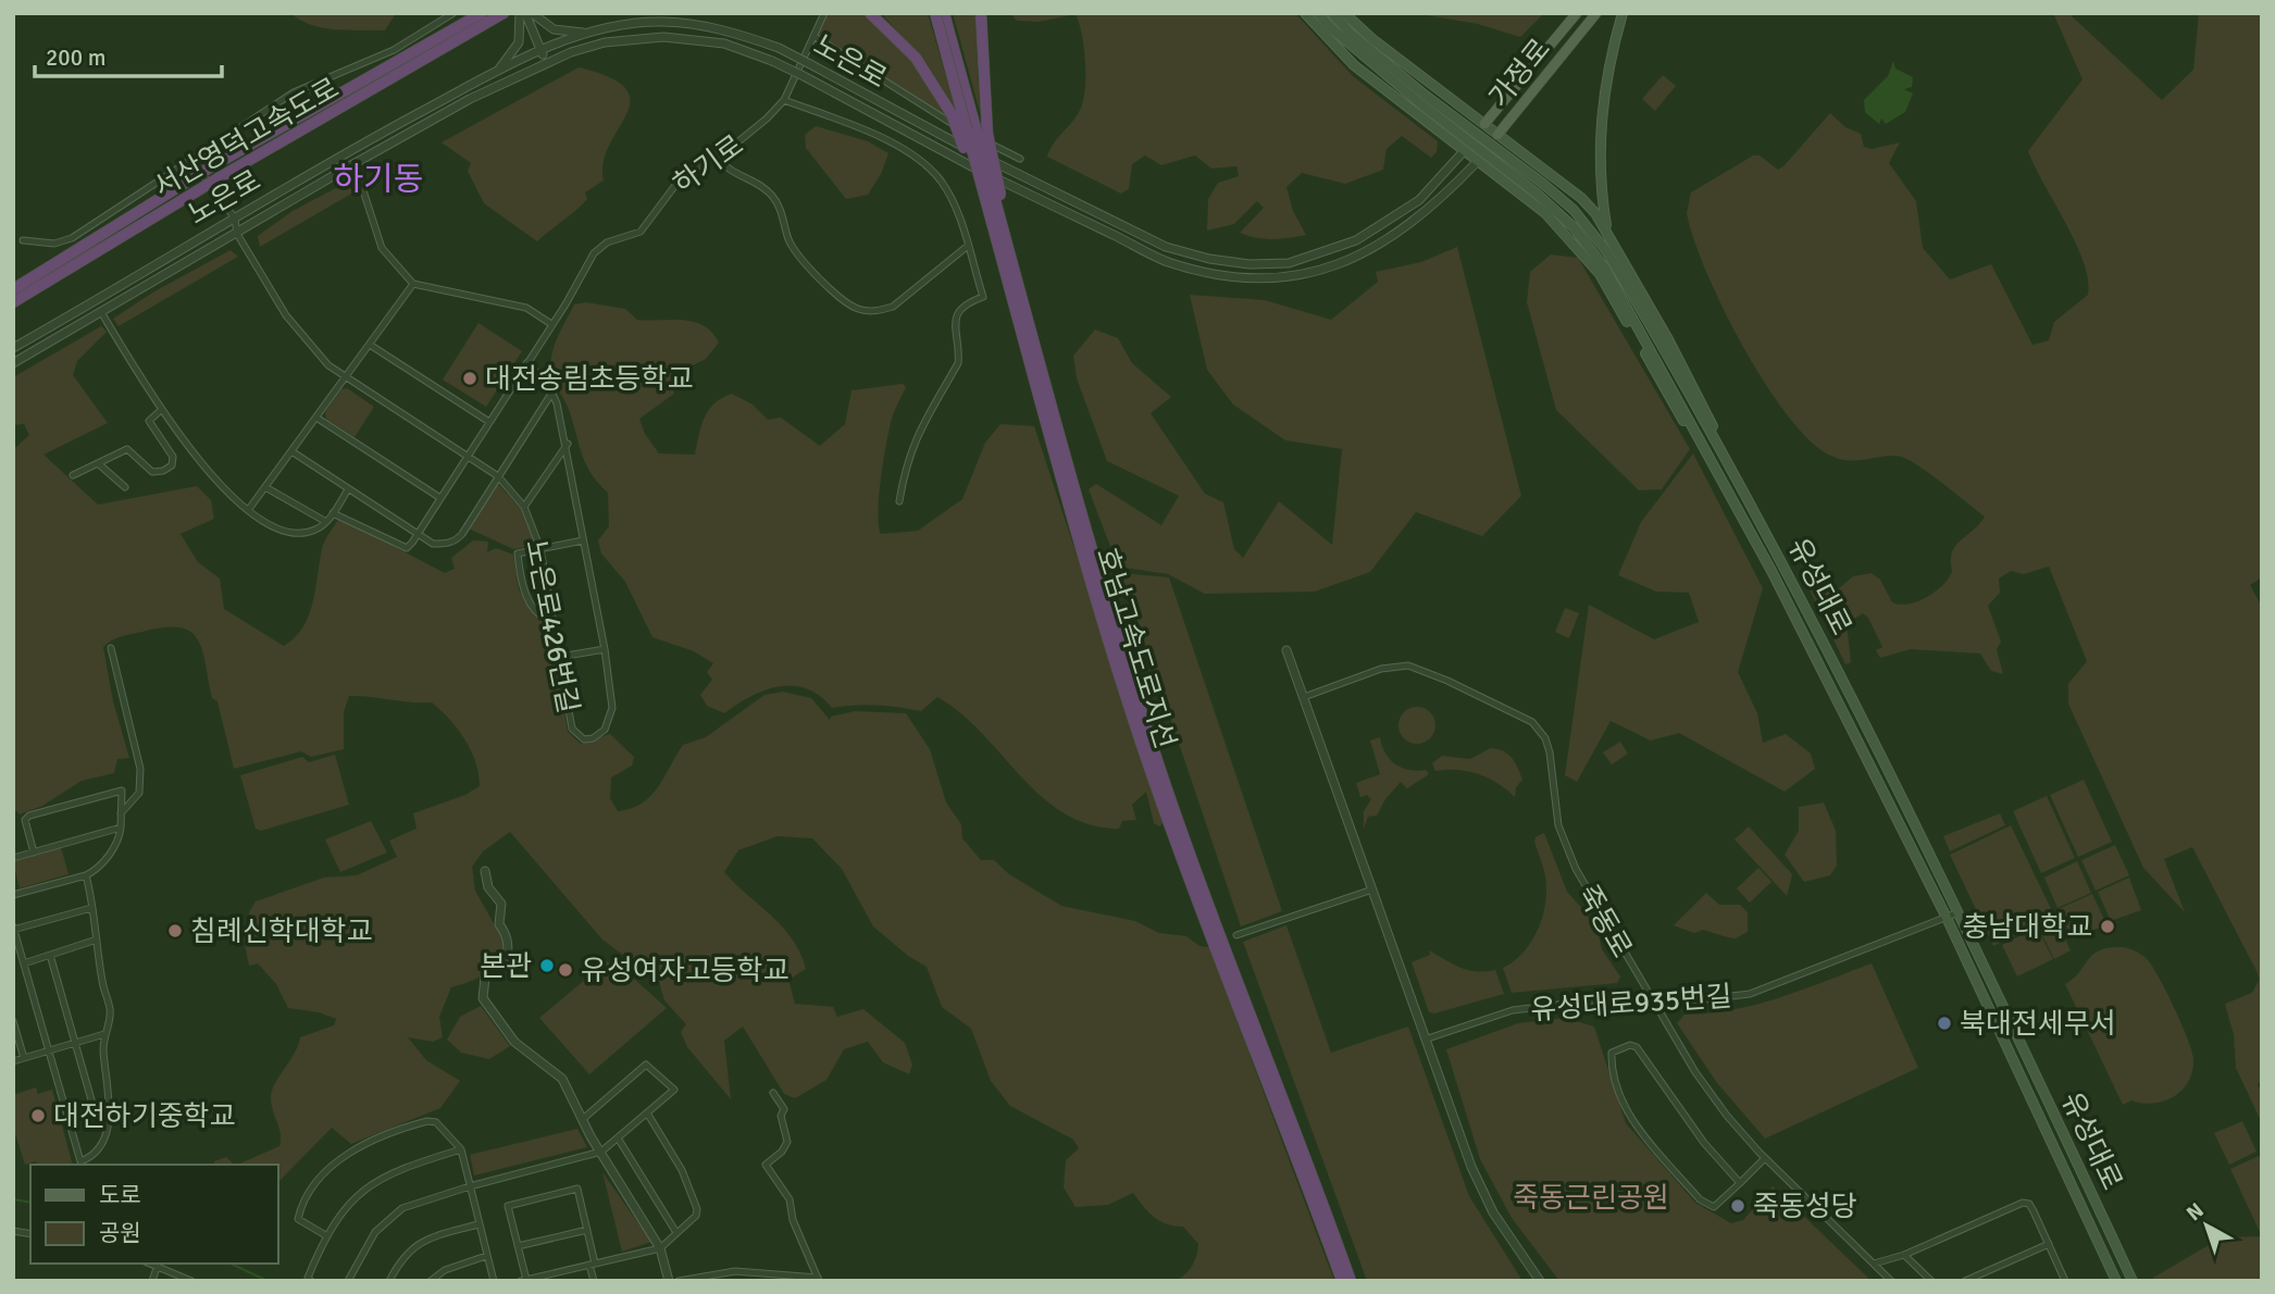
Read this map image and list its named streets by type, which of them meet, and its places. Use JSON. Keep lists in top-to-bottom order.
{
  "streets": {
    "highway": ["서산영덕고속도로", "호남고속도로지선"],
    "main road": ["노은로", "가정로", "유성대로"],
    "street": [
      "하기로",
      "노은로426번길",
      "죽동로",
      "유성대로935번길"
    ]
  },
  "crossings": [
    ["노은로", "가정로"],
    ["노은로", "노은로426번길"],
    ["하기로", "노은로426번길"],
    ["유성대로", "유성대로935번길"],
    ["죽동로", "유성대로935번길"]
  ],
  "districts": ["하기동"],
  "parks": ["죽동근린공원"],
  "places": [
    "대전송림초등학교",
    "충남대학교",
    "침례신학대학교",
    "본관",
    "유성여자고등학교",
    "북대전세무서",
    "대전하기중학교",
    "죽동성당"
  ],
  "legend": ["도로", "공원"],
  "scale_bar": "200 m",
  "north": "top left"
}
